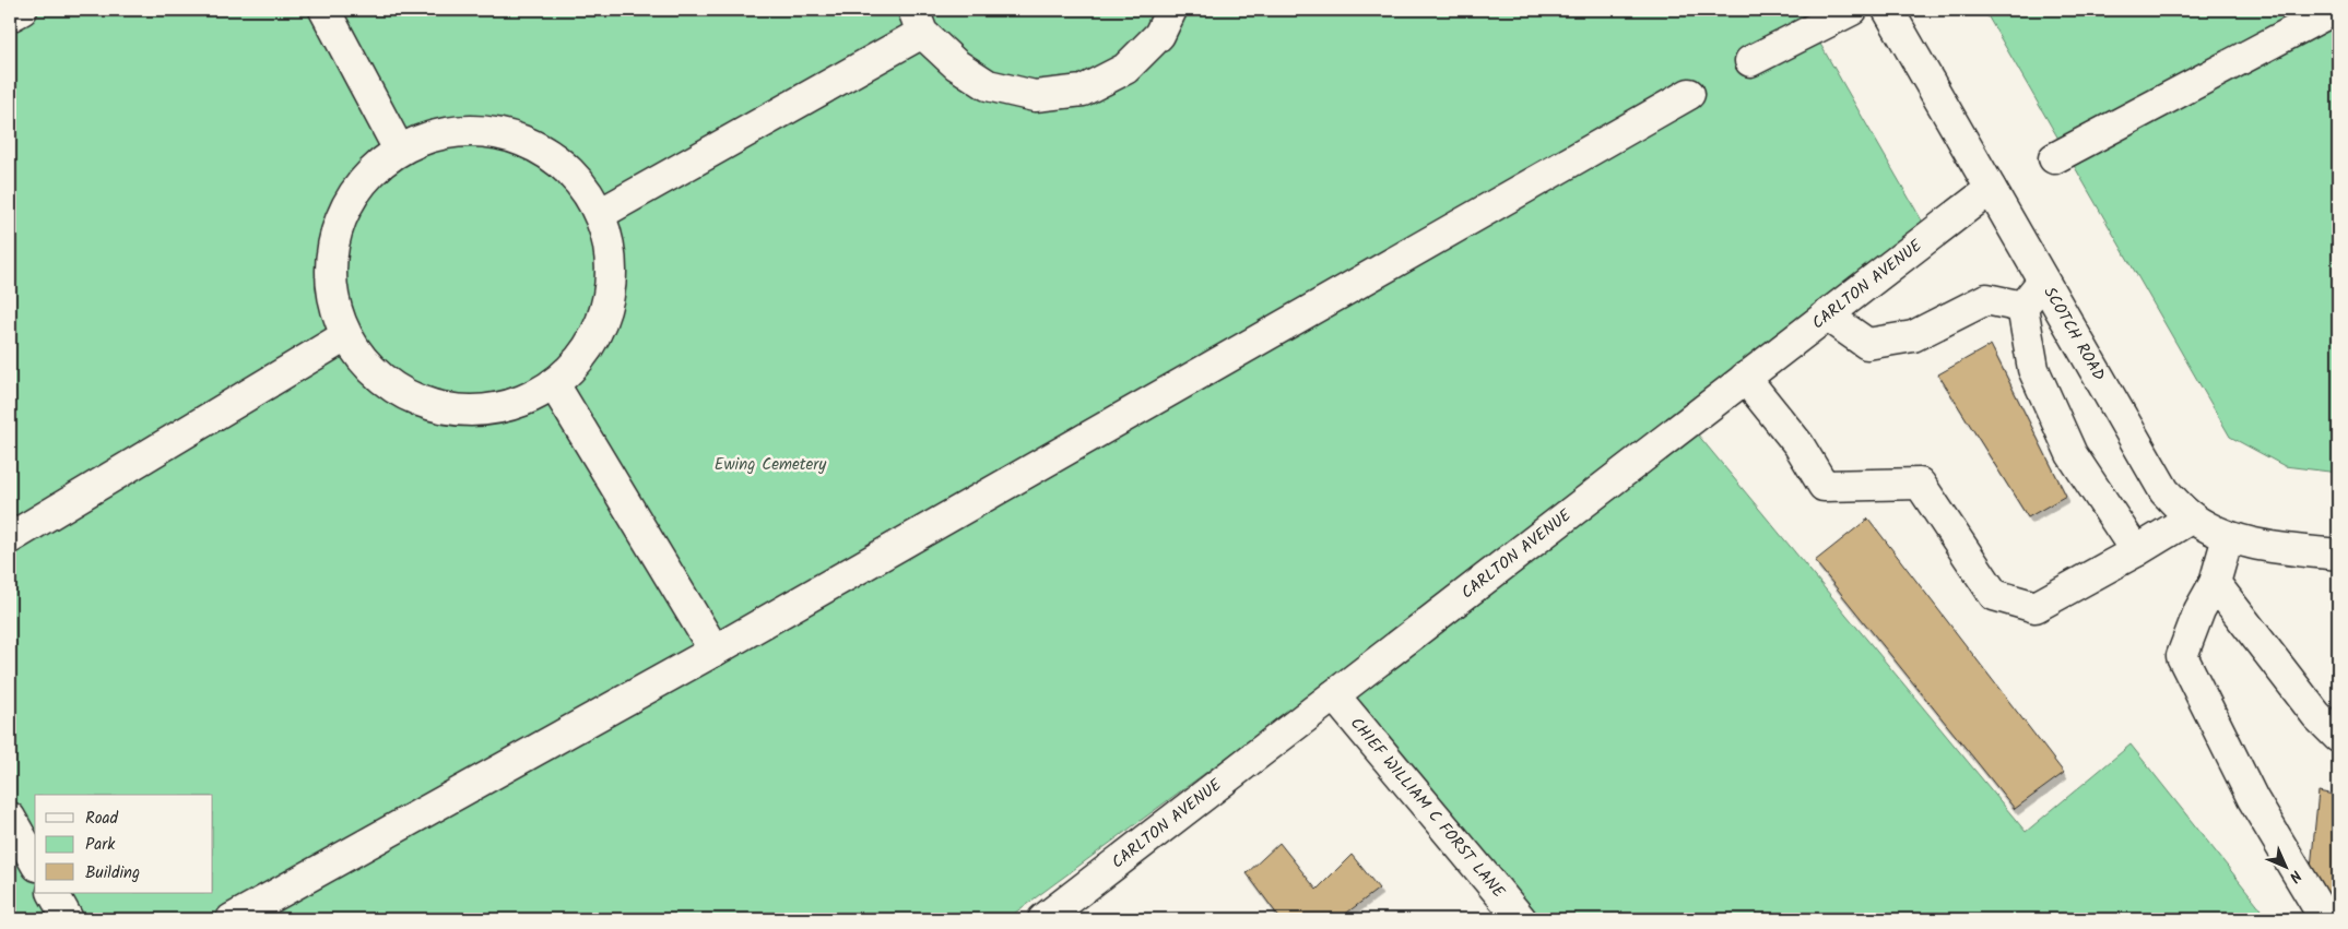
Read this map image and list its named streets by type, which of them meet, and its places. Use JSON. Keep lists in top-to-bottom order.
{
  "streets": {
    "street": ["CARLTON AVENUE", "SCOTCH ROAD", "CHIEF WILLIAM C FORST LANE"]
  },
  "crossings": [
    ["CARLTON AVENUE", "SCOTCH ROAD"],
    ["CARLTON AVENUE", "CHIEF WILLIAM C FORST LANE"]
  ],
  "parks": ["Ewing Cemetery"],
  "legend": ["Road", "Park", "Building"],
  "north": "bottom right"
}
